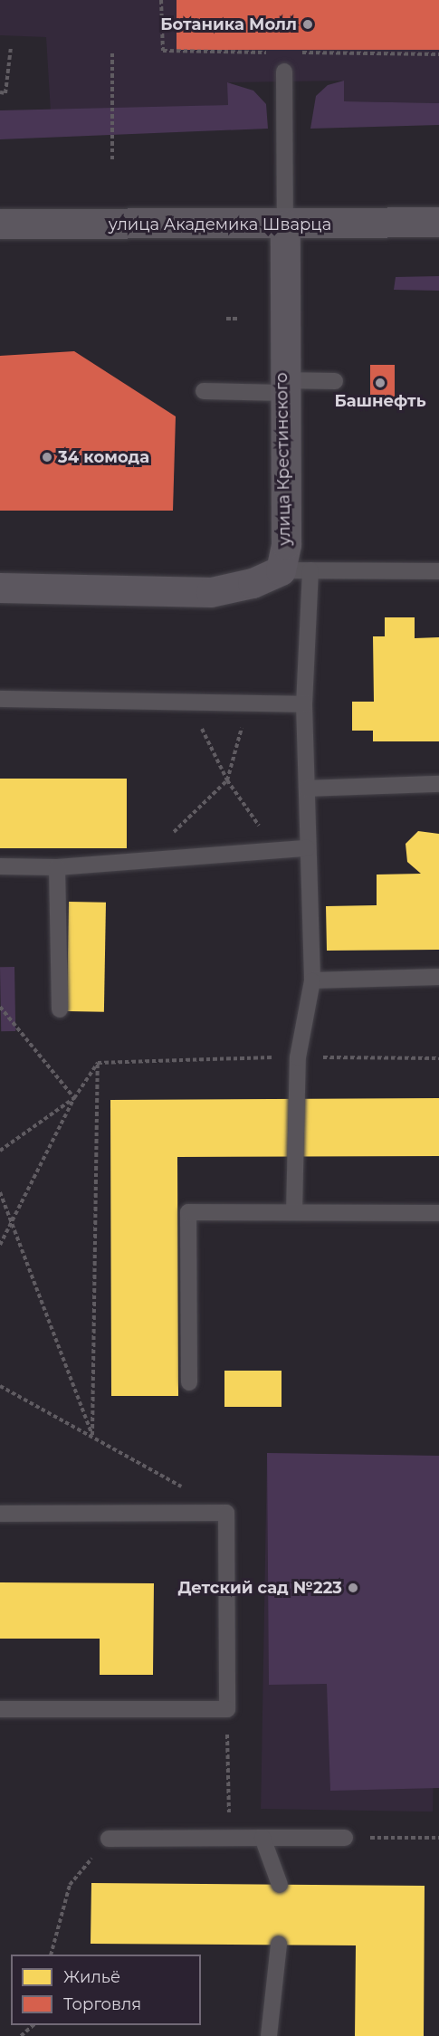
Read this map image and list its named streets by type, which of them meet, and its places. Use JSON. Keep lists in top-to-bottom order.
{
  "streets": {
    "street": ["улица Академика Шварца", "улица Крестинского"]
  },
  "crossings": [
    ["улица Академика Шварца", "улица Крестинского"]
  ],
  "places": [
    "Ботаника Молл",
    "Башнефть",
    "34 комода",
    "Детский сад №223"
  ],
  "legend": ["Жильё", "Торговля"]
}
